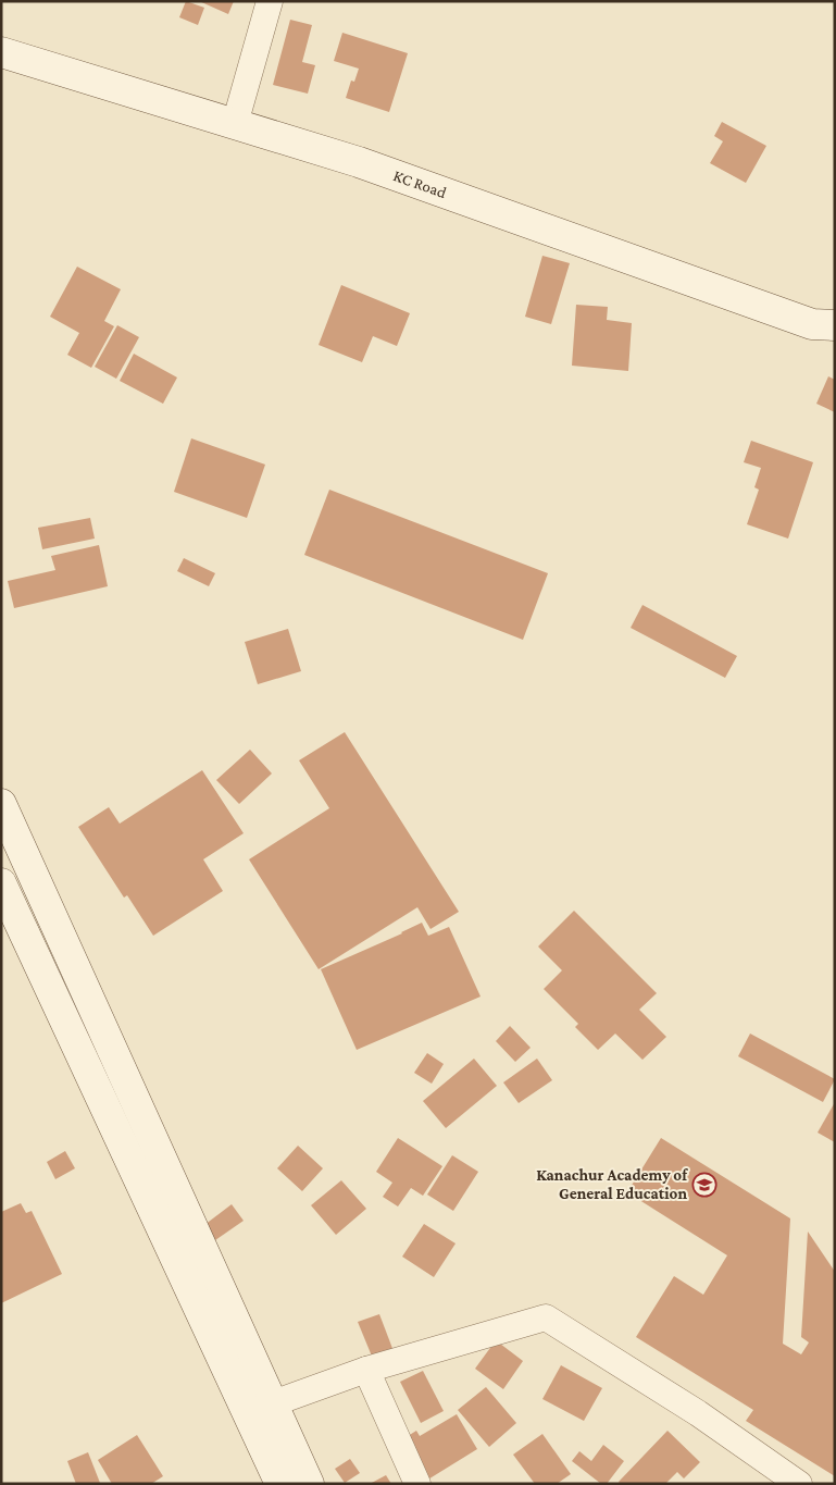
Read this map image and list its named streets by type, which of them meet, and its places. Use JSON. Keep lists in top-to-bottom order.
{
  "streets": {
    "main road": ["KC Road"]
  },
  "places": {
    "school or university": ["Kanachur Academy of General Education"]
  }
}
